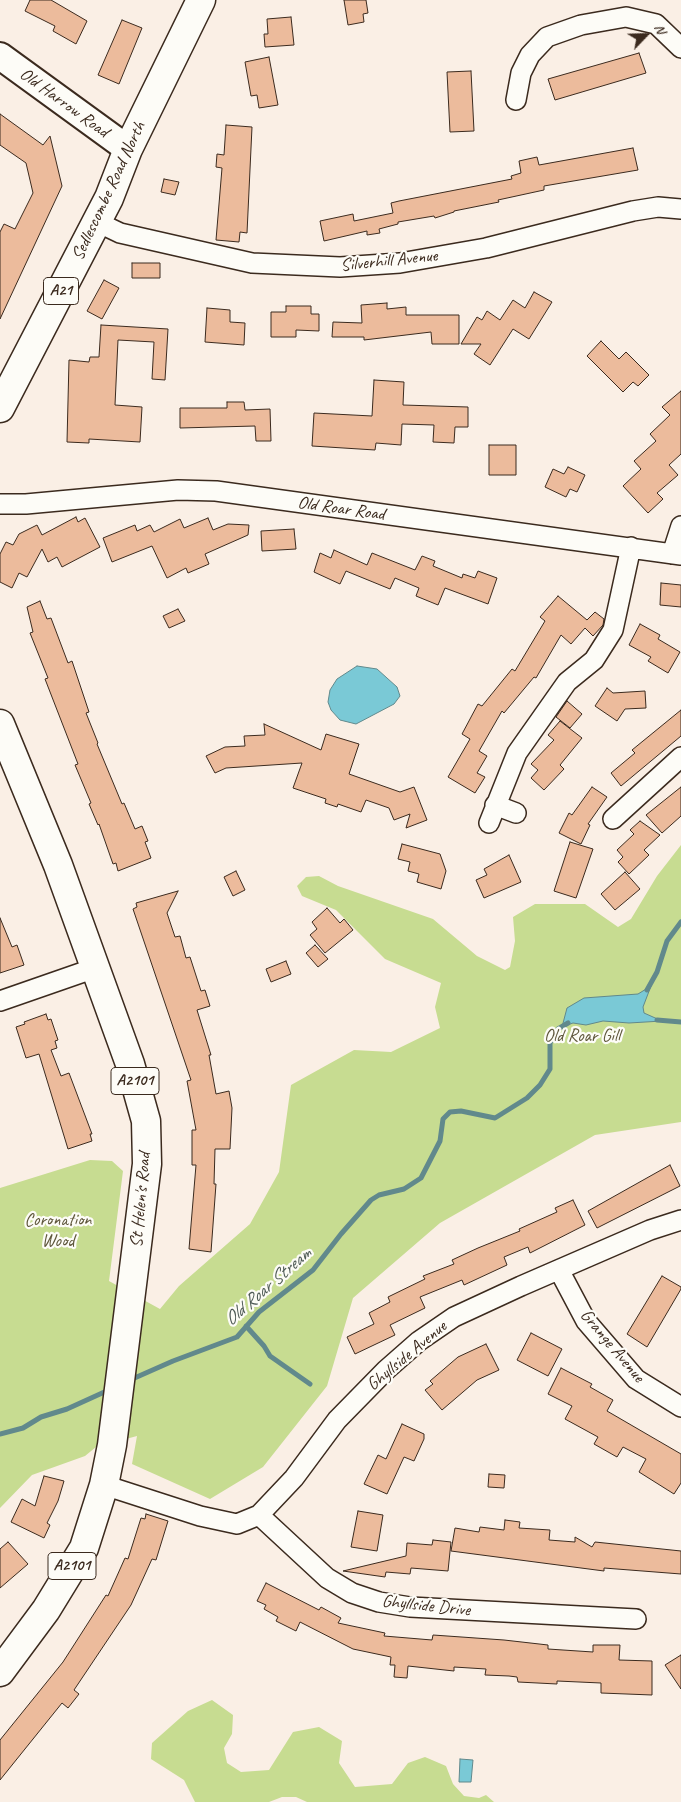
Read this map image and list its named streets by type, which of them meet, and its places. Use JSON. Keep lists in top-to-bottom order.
{
  "streets": {
    "main road": [
      "Sedlescombe Road North",
      "A21",
      "A2101",
      "St Helen's Road"
    ],
    "street": [
      "Old Harrow Road",
      "Silverhill Avenue",
      "Old Roar Road",
      "Grange Avenue",
      "Ghyllside Avenue",
      "Ghyllside Drive"
    ]
  },
  "crossings": [
    ["Old Harrow Road", "Sedlescombe Road North"],
    ["Sedlescombe Road North", "Silverhill Avenue"],
    ["Grange Avenue", "Ghyllside Avenue"],
    ["Ghyllside Avenue", "Ghyllside Drive"]
  ],
  "water": ["Old Roar Stream"],
  "parks": ["Old Roar Gill", "Coronation Wood"],
  "north": "top right"
}
